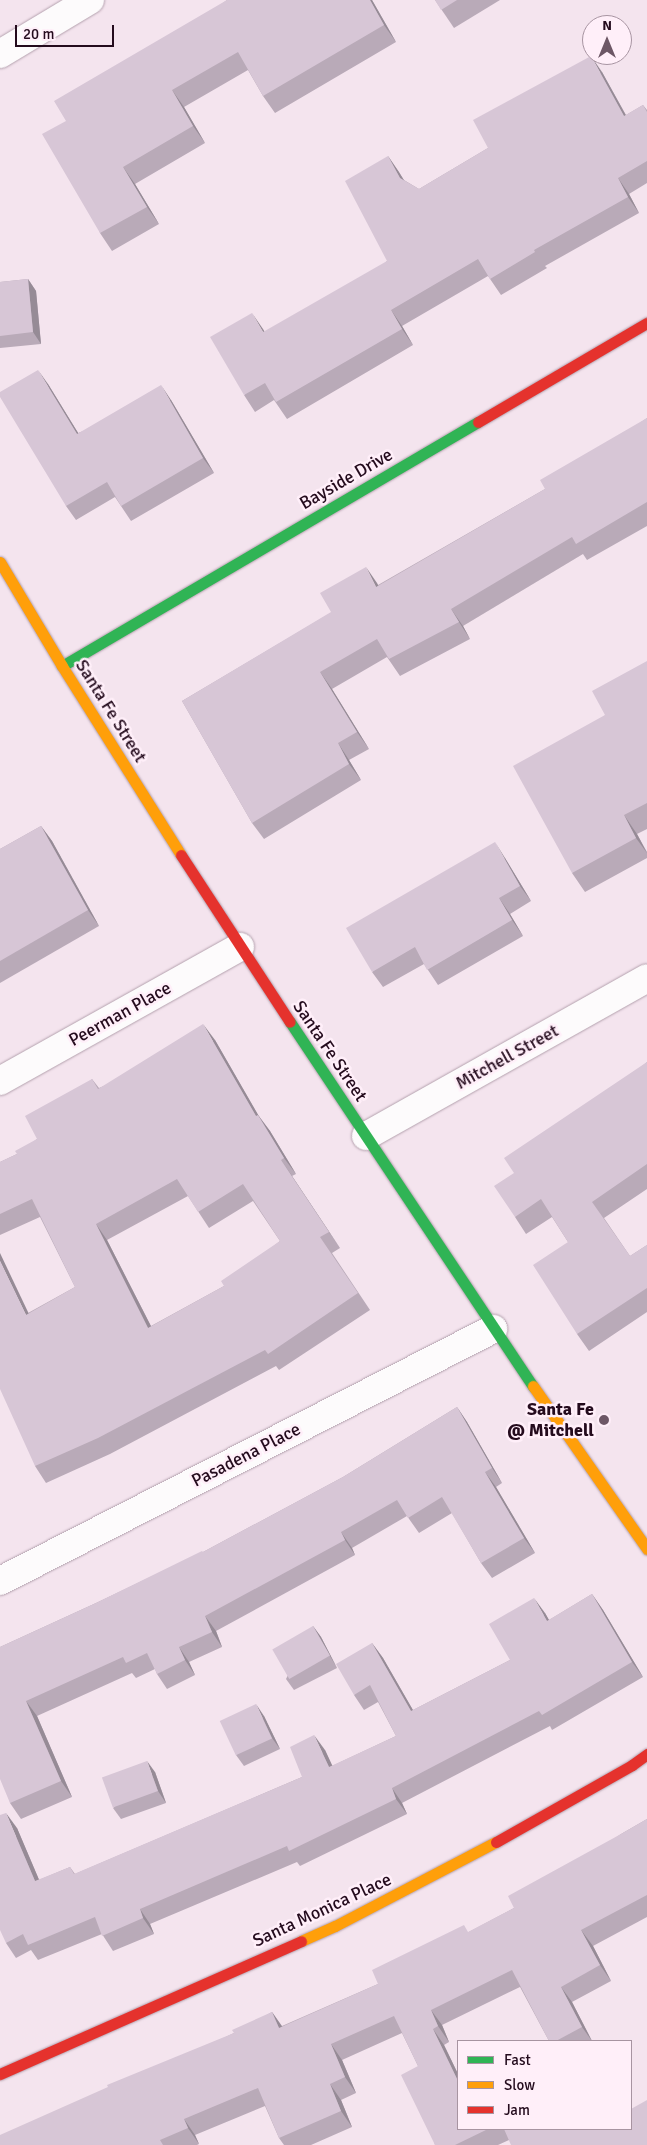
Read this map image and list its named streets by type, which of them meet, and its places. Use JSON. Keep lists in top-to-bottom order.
{
  "streets": {
    "street": [
      "Bayside Drive",
      "Santa Fe Street",
      "Peerman Place",
      "Mitchell Street",
      "Pasadena Place",
      "Santa Monica Place"
    ]
  },
  "crossings": [
    ["Bayside Drive", "Santa Fe Street"],
    ["Santa Fe Street", "Peerman Place"],
    ["Santa Fe Street", "Mitchell Street"],
    ["Santa Fe Street", "Pasadena Place"]
  ],
  "places": ["Santa Fe @ Mitchell"],
  "legend": ["Fast", "Slow", "Jam"],
  "scale_bar": "20 m",
  "north": "top"
}
